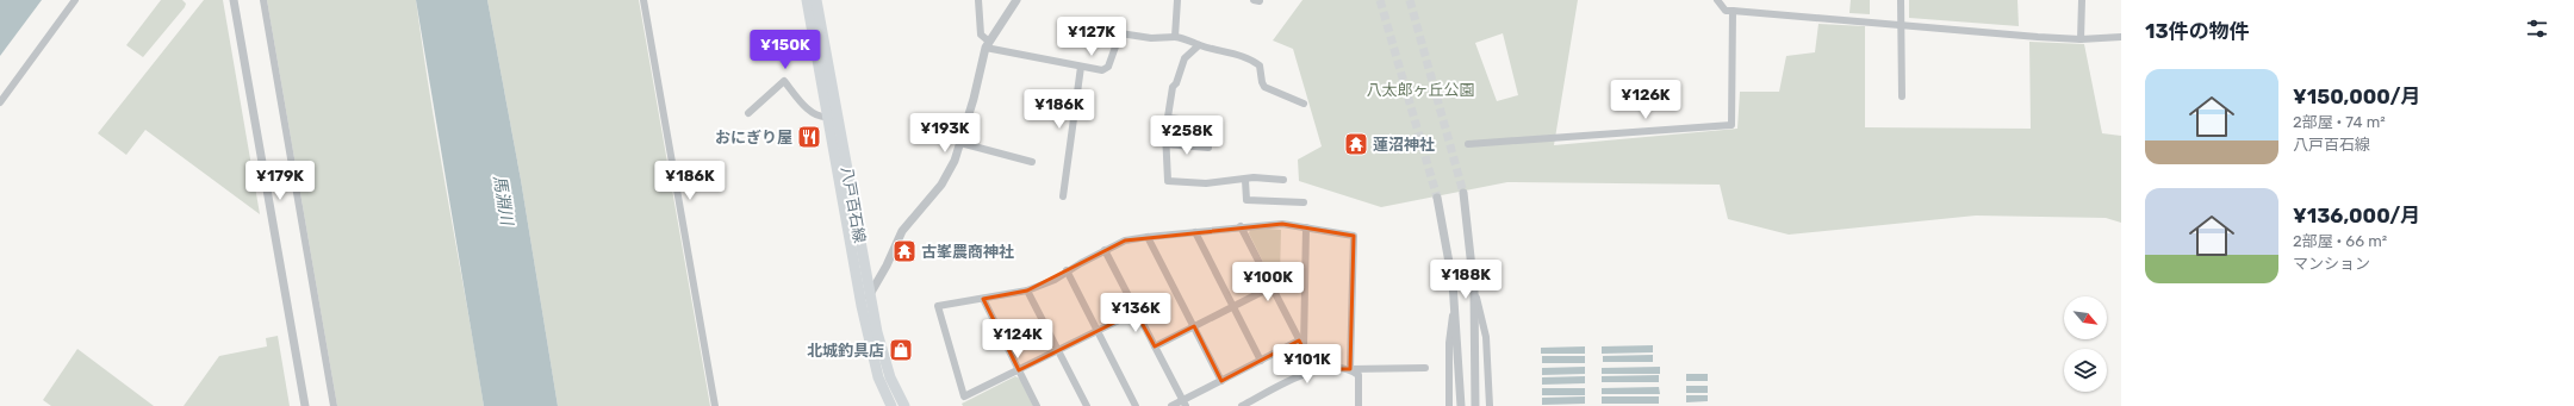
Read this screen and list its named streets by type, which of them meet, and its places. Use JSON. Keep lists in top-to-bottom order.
{
  "streets": {
    "main road": ["八戸百石線"]
  },
  "water": ["馬淵川"],
  "parks": ["八太郎ヶ丘公園"],
  "places": {
    "restaurant": ["おにぎり屋"],
    "temple": ["蓮沼神社", "古峯農商神社"],
    "shop": ["北城釣具店"]
  },
  "north": "bottom right",
  "page": {
    "heading": "13件の物件",
    "price": [
      "¥127K",
      "¥150K",
      "¥126K",
      "¥186K",
      "¥193K",
      "¥258K",
      "¥179K",
      "¥186K",
      "¥188K",
      "¥100K",
      "¥136K",
      "¥124K",
      "¥101K"
    ],
    "list": [
      {
        "name": "¥150,000/月",
        "note": "2部屋 · 74 m² · 八戸百石線"
      },
      {
        "name": "¥136,000/月",
        "note": "2部屋 · 66 m² · マンション"
      }
    ]
  }
}
